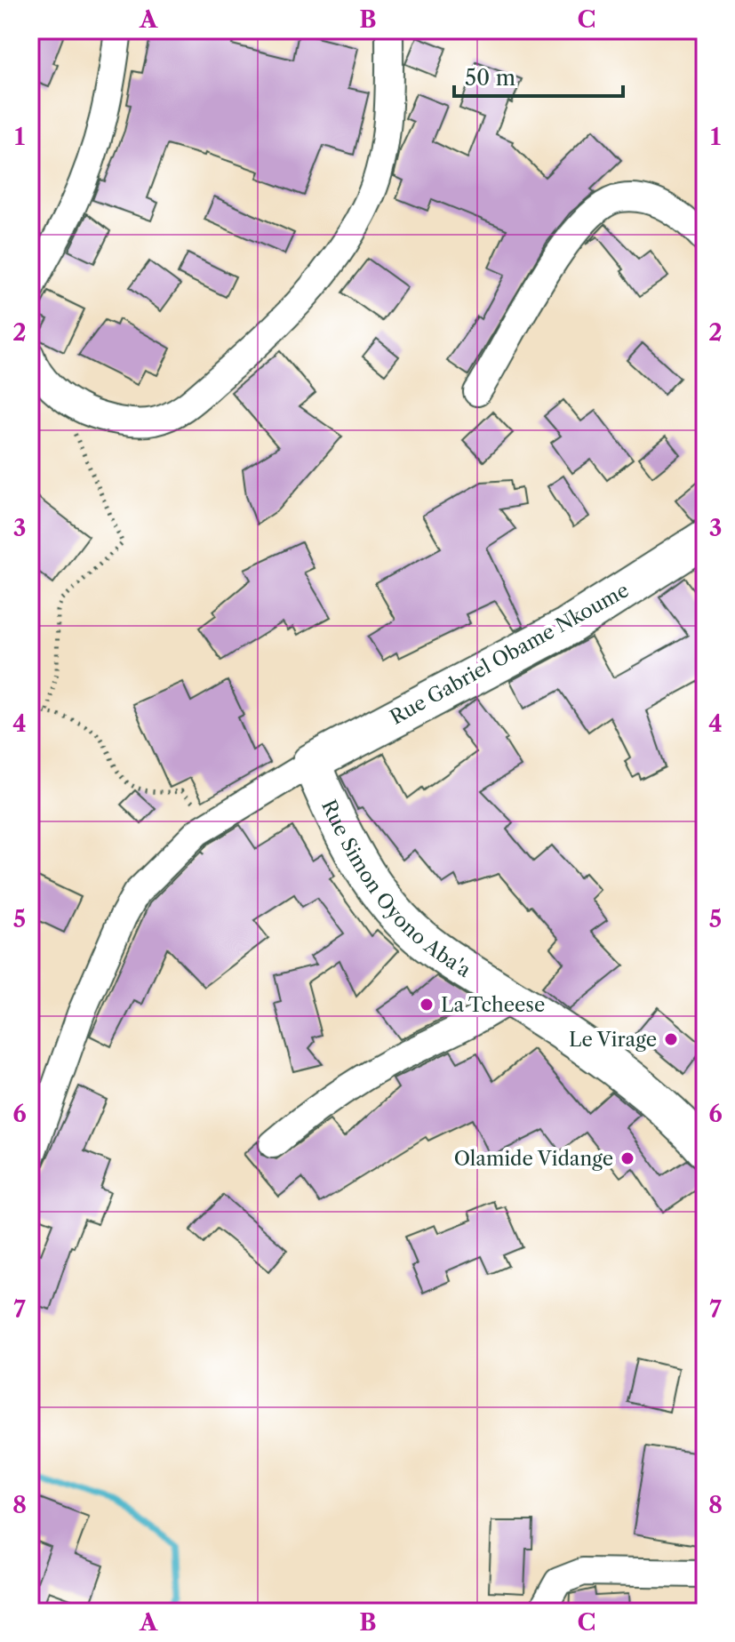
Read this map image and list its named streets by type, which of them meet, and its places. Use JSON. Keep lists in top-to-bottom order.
{
  "streets": {
    "street": ["Rue Gabriel Obame Nkoume", "Rue Simon Oyono Aba'a"]
  },
  "crossings": [
    ["Rue Gabriel Obame Nkoume", "Rue Simon Oyono Aba'a"]
  ],
  "places": ["La Tcheese", "Le Virage", "Olamide Vidange"],
  "scale_bar": "50 m",
  "grid": {
    "columns": ["A", "B", "C"],
    "rows": [
      "1",
      "2",
      "3",
      "4",
      "5",
      "6",
      "7",
      "8"
    ]
  }
}
